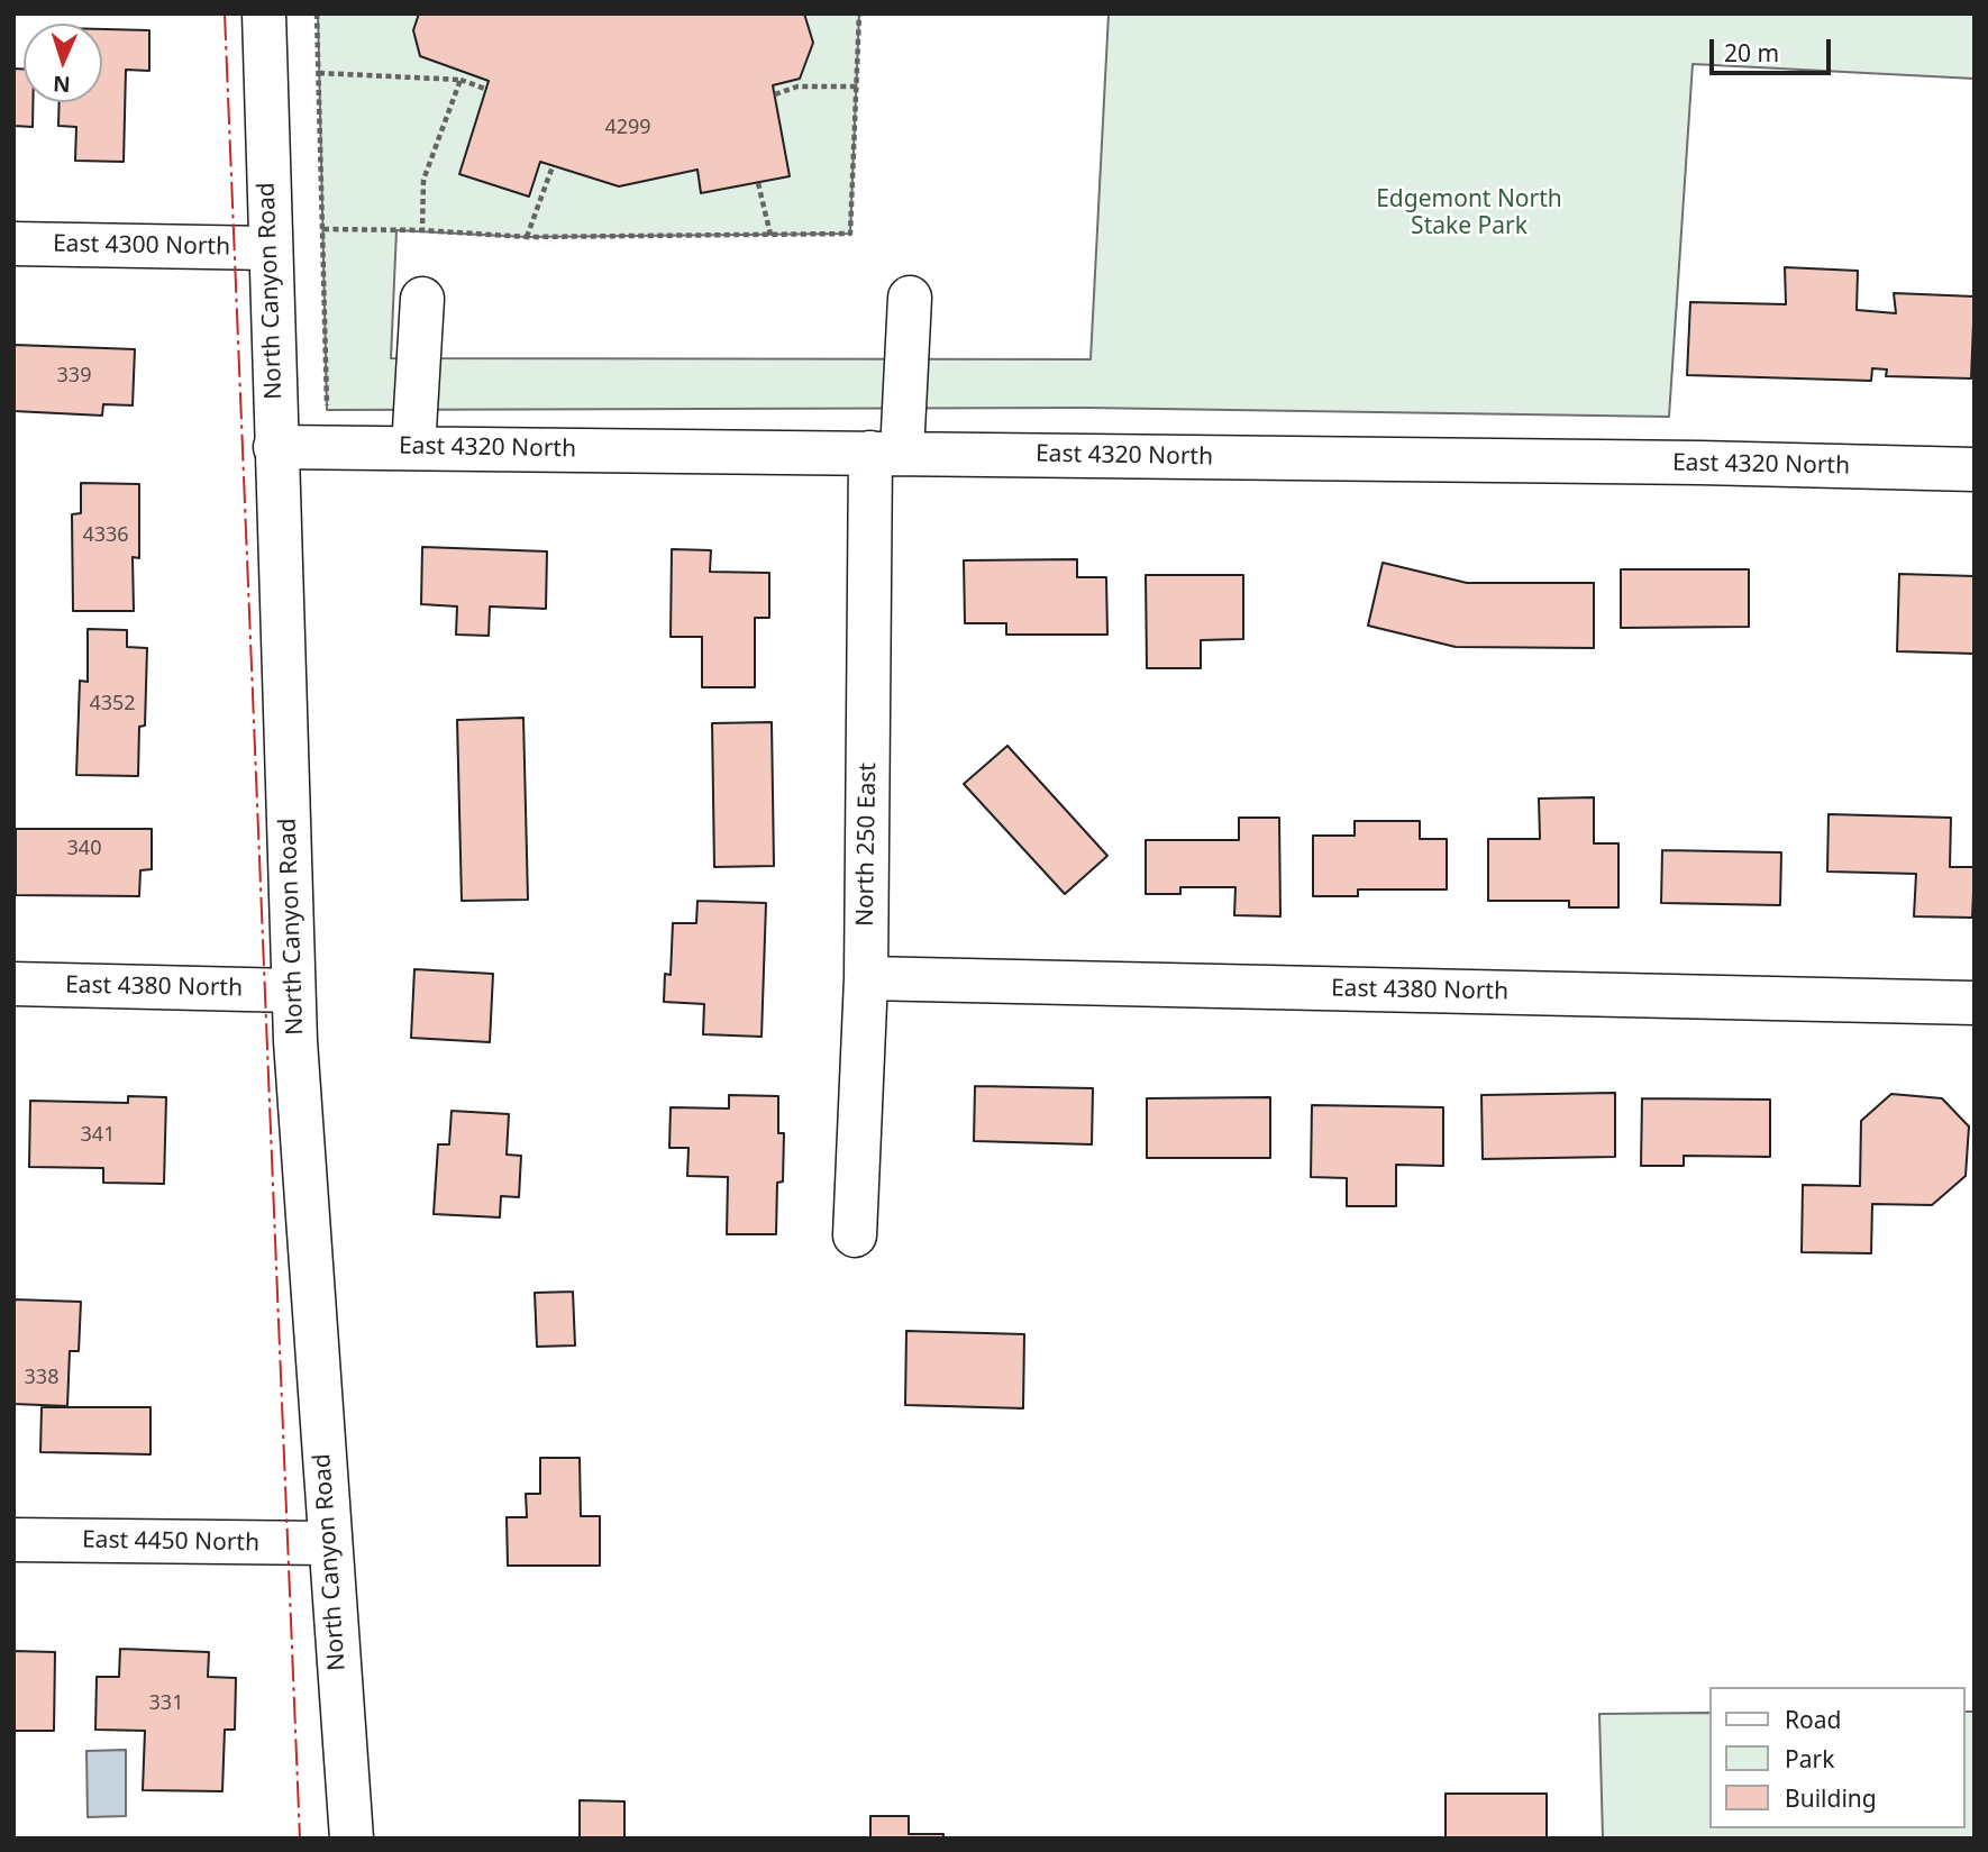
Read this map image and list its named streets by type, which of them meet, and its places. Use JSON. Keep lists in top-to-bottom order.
{
  "streets": {
    "street": [
      "East 4300 North",
      "North Canyon Road",
      "East 4320 North",
      "North 250 East",
      "East 4380 North",
      "East 4450 North"
    ]
  },
  "crossings": [
    ["East 4300 North", "North Canyon Road"],
    ["North Canyon Road", "East 4320 North"],
    ["North Canyon Road", "East 4380 North"],
    ["North Canyon Road", "East 4450 North"],
    ["East 4320 North", "North 250 East"],
    ["North 250 East", "East 4380 North"]
  ],
  "parks": ["Edgemont North Stake Park"],
  "house_numbers": [
    "4299",
    "339",
    "4336",
    "4352",
    "340",
    "341",
    "338",
    "331"
  ],
  "legend": ["Road", "Park", "Building"],
  "scale_bar": "20 m",
  "north": "bottom"
}
